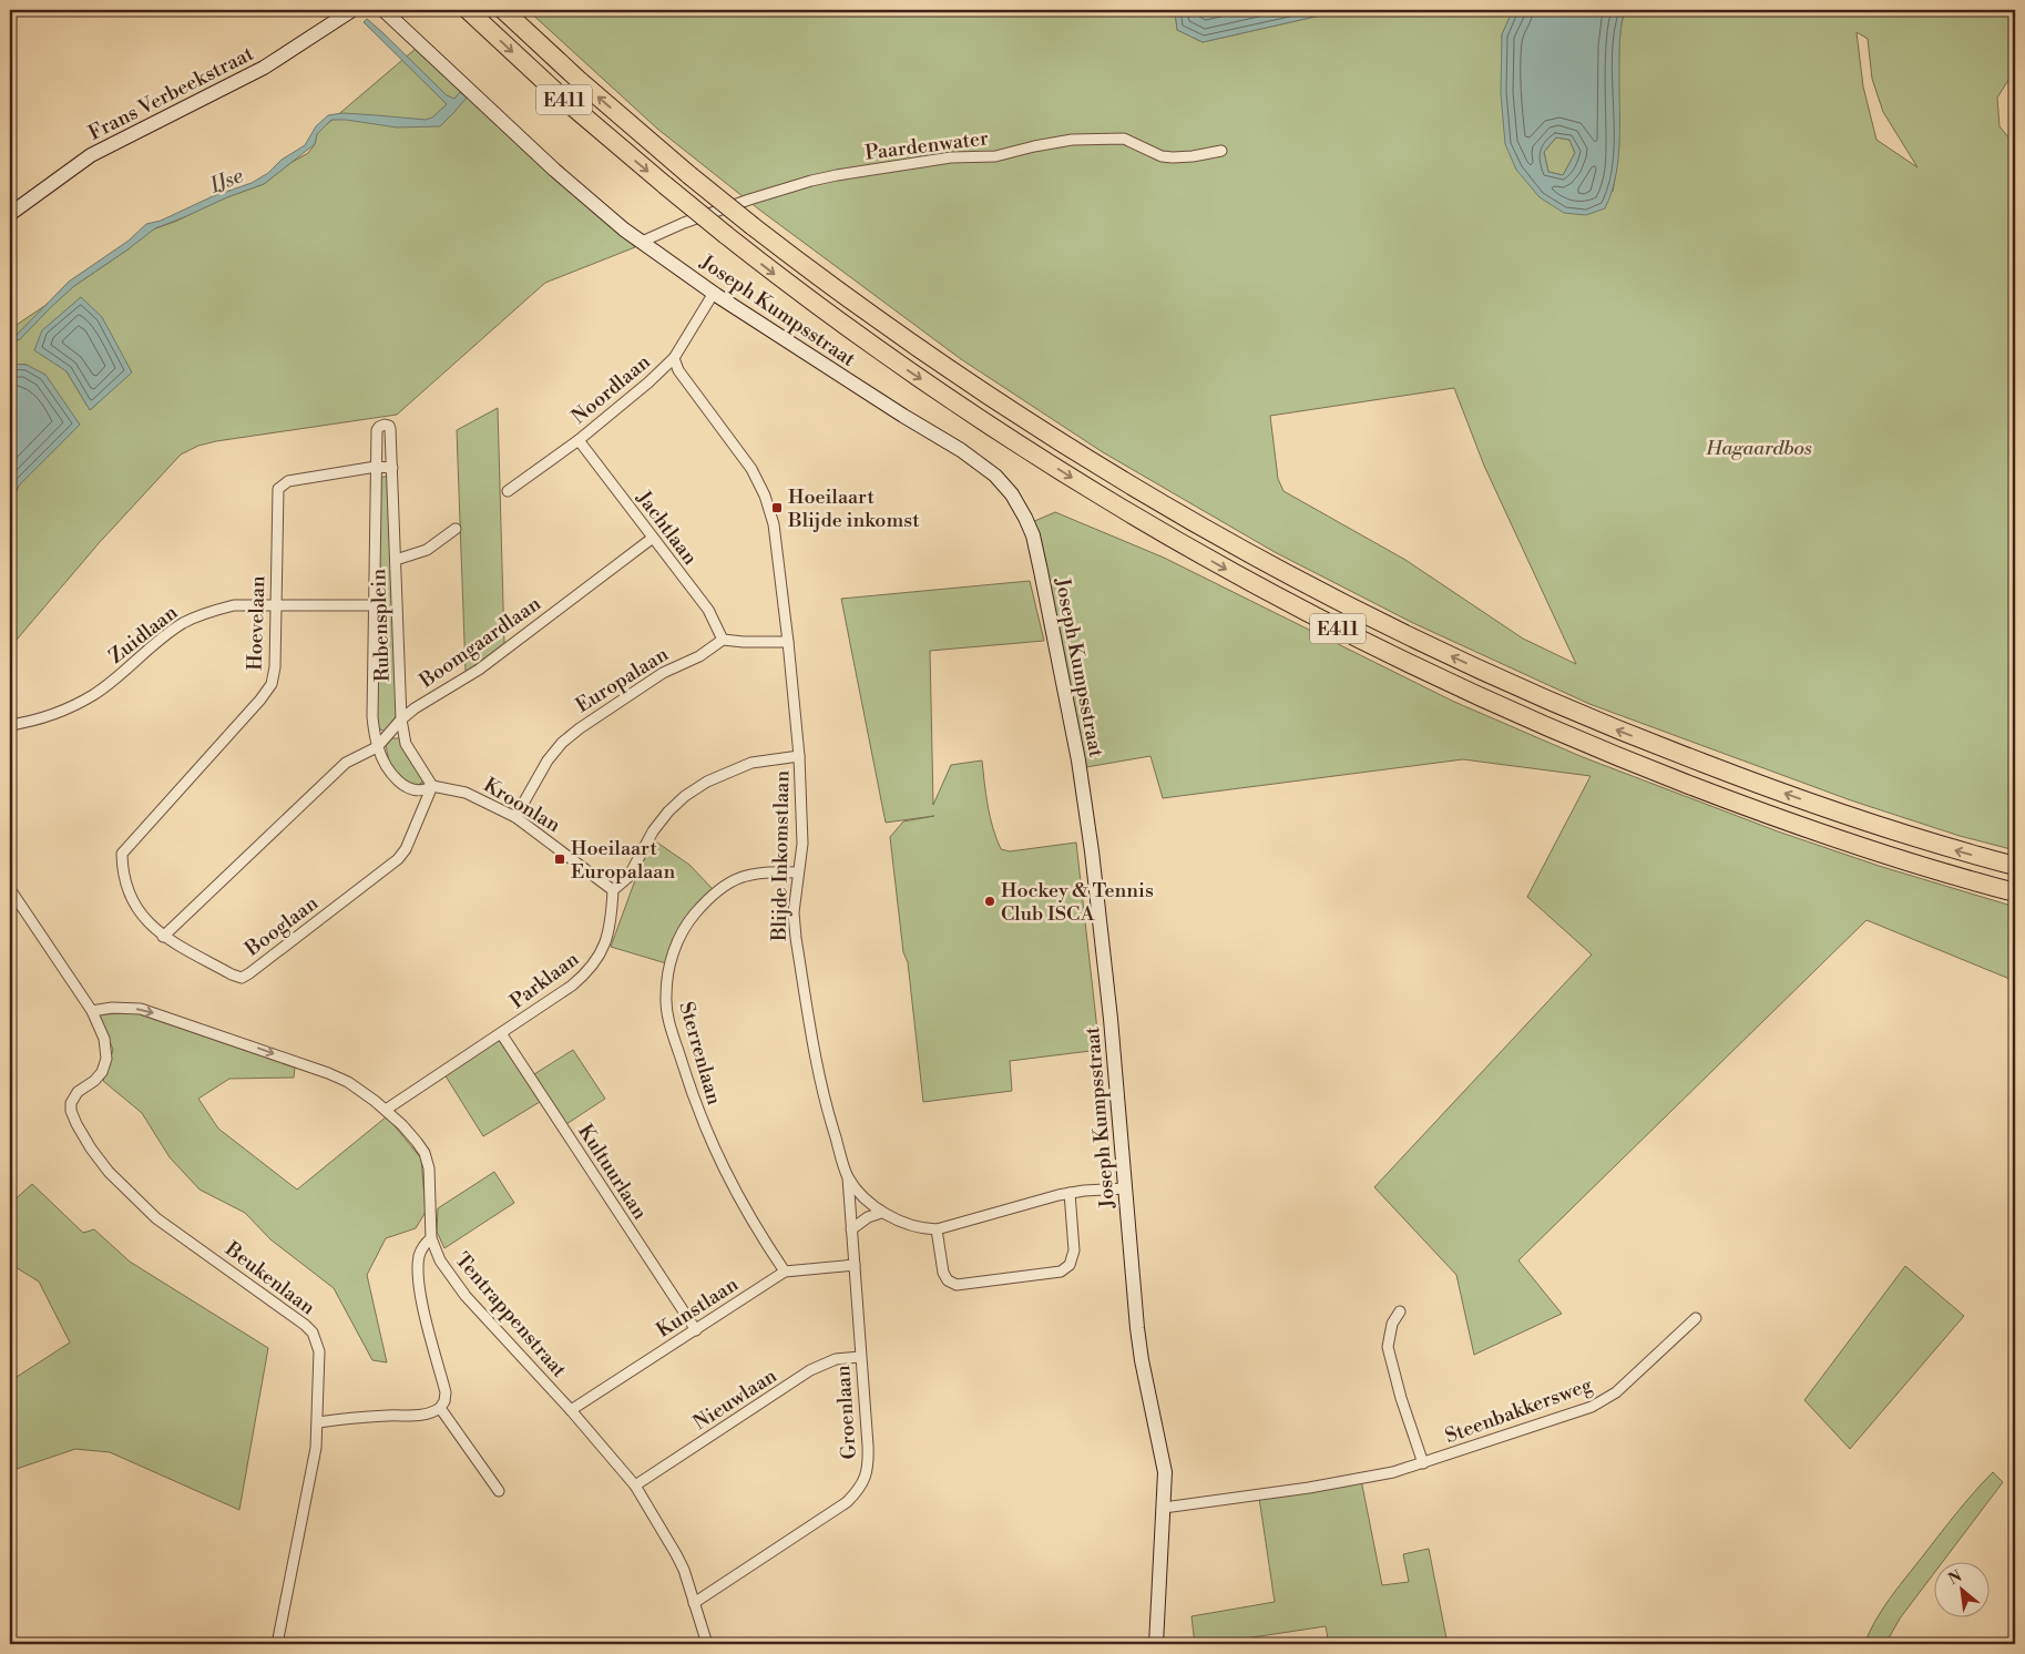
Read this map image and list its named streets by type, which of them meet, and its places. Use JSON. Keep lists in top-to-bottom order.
{
  "streets": {
    "highway": ["E411"],
    "street": [
      "Frans Verbeekstraat",
      "Paardenwater",
      "Joseph Kumpsstraat",
      "Noordlaan",
      "Jachtlaan",
      "Hoevelaan",
      "Rubensplein",
      "Zuidlaan",
      "Boomgaardlaan",
      "Europalaan",
      "Kroonlan",
      "Blijde Inkomstlaan",
      "Booglaan",
      "Parklaan",
      "Sterrenlaan",
      "Kultuurlaan",
      "Beukenlaan",
      "Kunstlaan",
      "Tentrappenstraat",
      "Nieuwlaan",
      "Steenbakkersweg",
      "Groenlaan"
    ]
  },
  "crossings": [
    ["Paardenwater", "Joseph Kumpsstraat"],
    ["Joseph Kumpsstraat", "Noordlaan"],
    ["Joseph Kumpsstraat", "Blijde Inkomstlaan"],
    ["Joseph Kumpsstraat", "Steenbakkersweg"],
    ["Noordlaan", "Jachtlaan"],
    ["Noordlaan", "Blijde Inkomstlaan"],
    ["Jachtlaan", "Boomgaardlaan"],
    ["Jachtlaan", "Europalaan"],
    ["Hoevelaan", "Rubensplein"],
    ["Hoevelaan", "Zuidlaan"],
    ["Hoevelaan", "Booglaan"],
    ["Rubensplein", "Zuidlaan"],
    ["Rubensplein", "Boomgaardlaan"],
    ["Rubensplein", "Kroonlan"],
    ["Rubensplein", "Booglaan"],
    ["Boomgaardlaan", "Booglaan"],
    ["Europalaan", "Kroonlan"],
    ["Kroonlan", "Booglaan"],
    ["Kroonlan", "Parklaan"],
    ["Blijde Inkomstlaan", "Sterrenlaan"],
    ["Blijde Inkomstlaan", "Groenlaan"],
    ["Parklaan", "Kultuurlaan"],
    ["Parklaan", "Tentrappenstraat"],
    ["Sterrenlaan", "Kunstlaan"],
    ["Kultuurlaan", "Kunstlaan"],
    ["Beukenlaan", "Tentrappenstraat"],
    ["Kunstlaan", "Tentrappenstraat"],
    ["Kunstlaan", "Groenlaan"],
    ["Tentrappenstraat", "Nieuwlaan"],
    ["Tentrappenstraat", "Groenlaan"],
    ["Nieuwlaan", "Groenlaan"]
  ],
  "water": ["IJse"],
  "parks": ["Hagaardbos"],
  "places": {
    "transit": ["Hoeilaart Blijde inkomst", "Hoeilaart Europalaan"],
    "other": ["Hockey & Tennis Club ISCA"]
  },
  "north": "top left"
}
